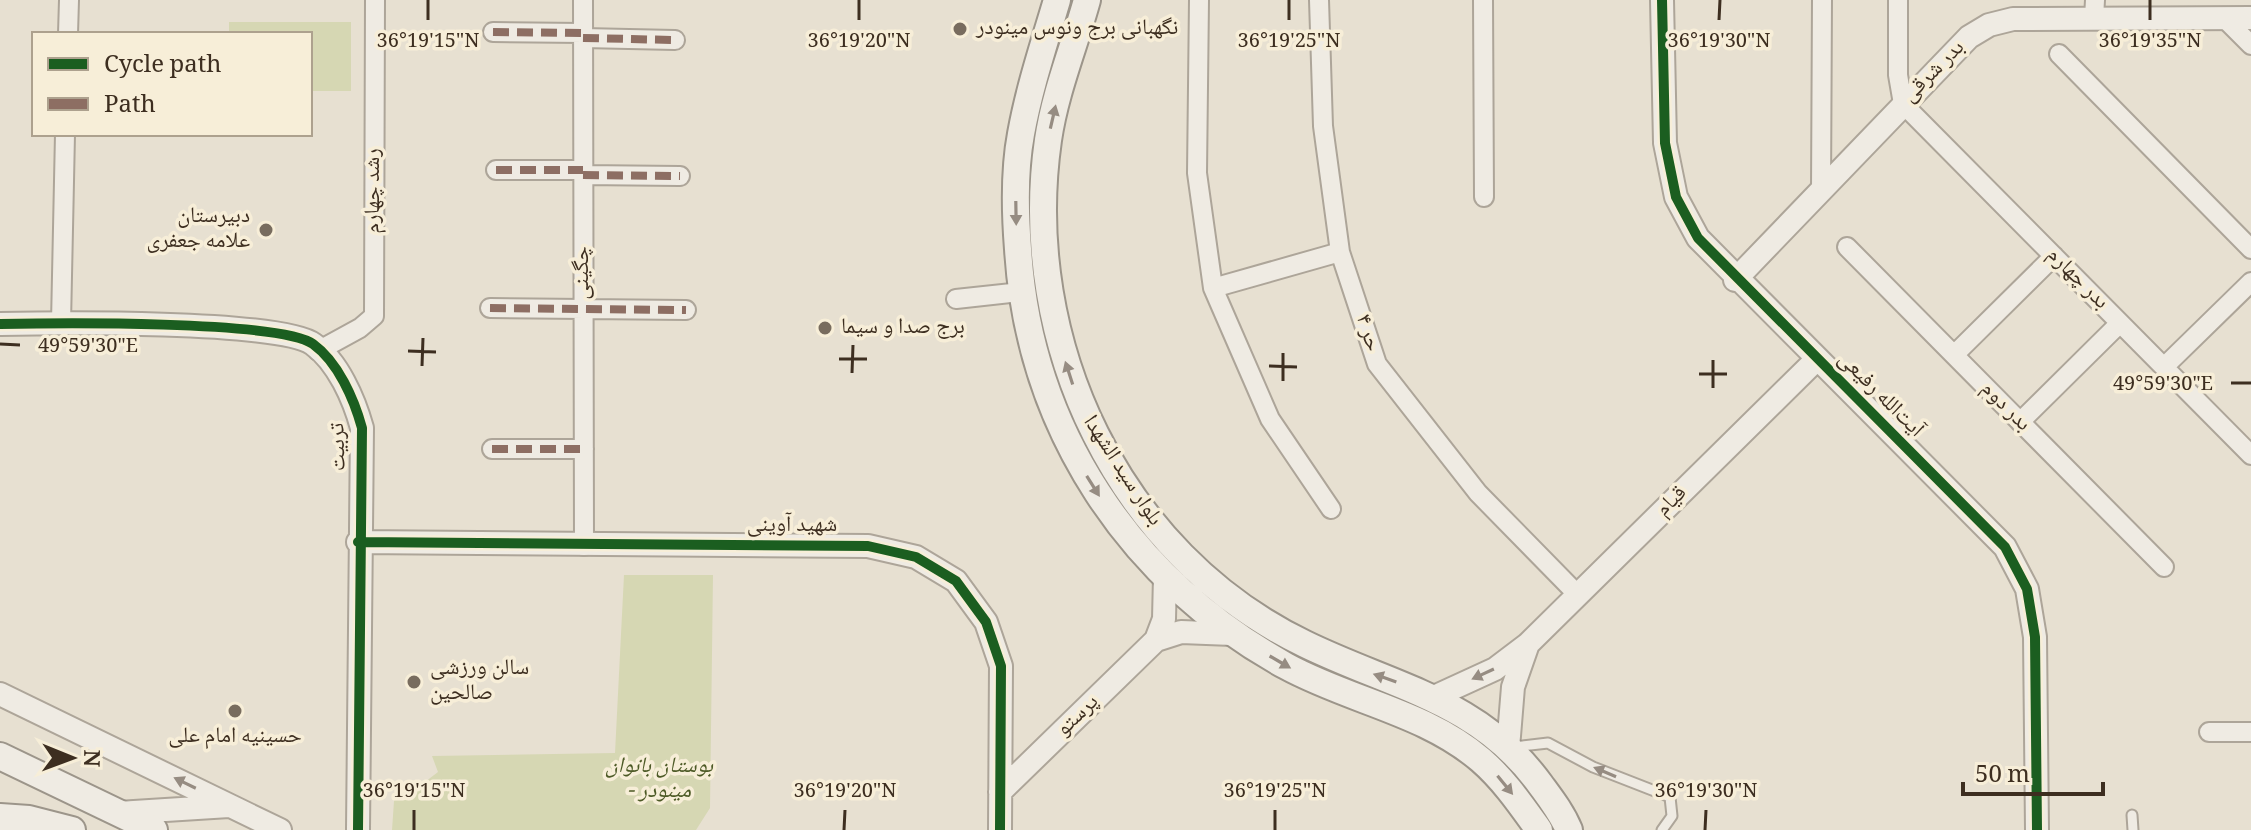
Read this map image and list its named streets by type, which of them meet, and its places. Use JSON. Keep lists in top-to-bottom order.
{
  "streets": {
    "main road": ["بلوار سید الشهدا"],
    "street": [
      "بدر شرقی",
      "رشد چهارم",
      "چگینی",
      "بدر چهارم",
      "حر ۴",
      "آیت‌الله رفیعی",
      "بدر دوم",
      "تربیت",
      "قیام",
      "شهید آوینی",
      "پرستو"
    ]
  },
  "crossings": [
    ["بدر شرقی", "بدر چهارم"],
    ["بدر شرقی", "آیت‌الله رفیعی"],
    ["رشد چهارم", "تربیت"],
    ["چگینی", "شهید آوینی"],
    ["حر ۴", "قیام"],
    ["آیت‌الله رفیعی", "قیام"],
    ["تربیت", "شهید آوینی"],
    ["بلوار سید الشهدا", "قیام"],
    ["شهید آوینی", "پرستو"]
  ],
  "parks": ["بوستان بانوان - مینودر"],
  "places": [
    "نگهبانی برج ونوس مینودر",
    "دبیرستان علامه جعفری",
    "برج صدا و سیما",
    "سالن ورزشی صالحین",
    "حسینیه امام علی"
  ],
  "legend": ["Cycle path", "Path"],
  "scale_bar": "50 m",
  "north": "right",
  "coordinates": [
    "36°19'15\"N",
    "36°19'20\"N",
    "36°19'25\"N",
    "36°19'30\"N",
    "36°19'35\"N",
    "49°59'30\"E"
  ]
}
